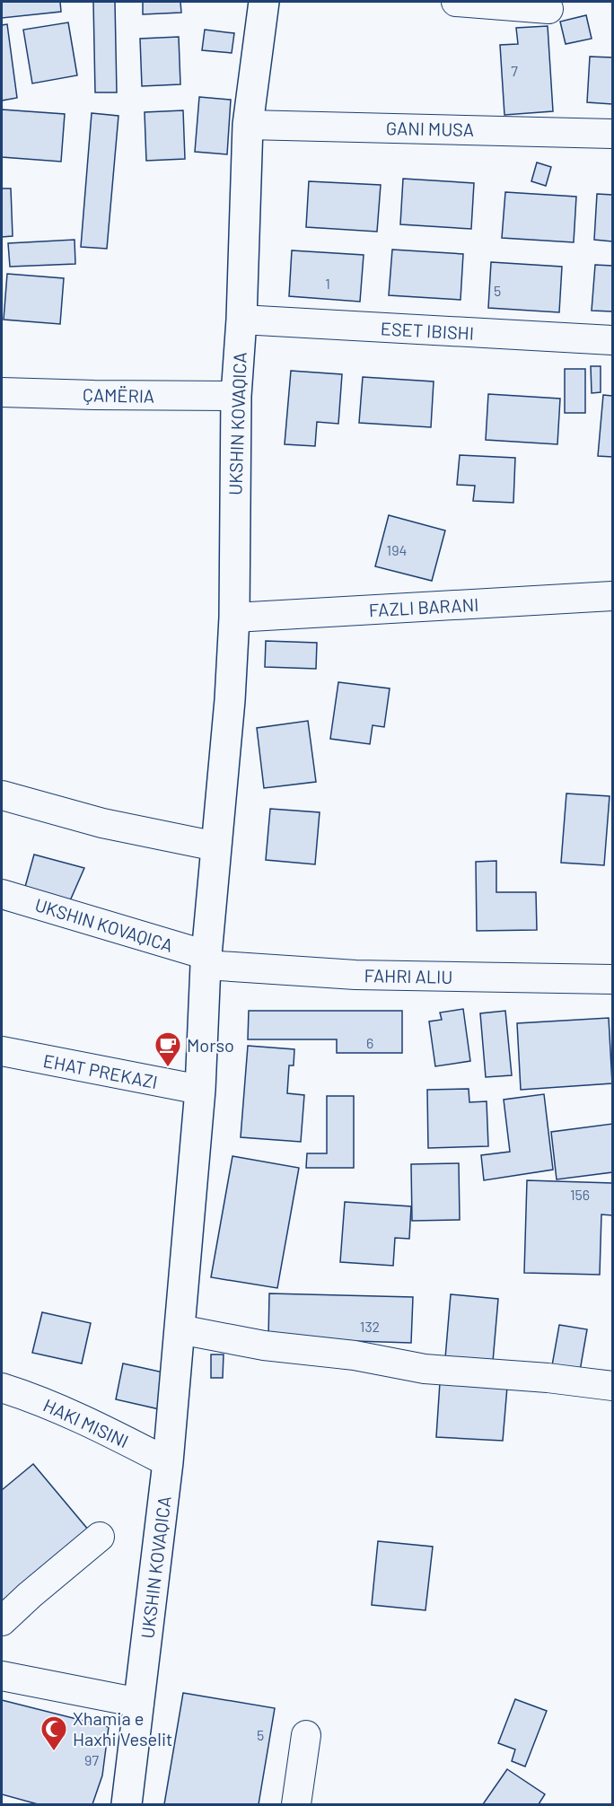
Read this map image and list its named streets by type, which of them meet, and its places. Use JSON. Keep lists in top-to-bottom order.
{
  "streets": {
    "street": [
      "GANI MUSA",
      "ESET IBISHI",
      "ÇAMËRIA",
      "UKSHIN KOVAQICA",
      "FAZLI BARANI",
      "FAHRI ALIU",
      "EHAT PREKAZI",
      "HAKI MISINI"
    ]
  },
  "crossings": [
    ["GANI MUSA", "UKSHIN KOVAQICA"],
    ["ESET IBISHI", "UKSHIN KOVAQICA"],
    ["ÇAMËRIA", "UKSHIN KOVAQICA"],
    ["UKSHIN KOVAQICA", "FAZLI BARANI"],
    ["UKSHIN KOVAQICA", "FAHRI ALIU"],
    ["UKSHIN KOVAQICA", "EHAT PREKAZI"],
    ["UKSHIN KOVAQICA", "HAKI MISINI"]
  ],
  "places": {
    "cafe": ["Morso"],
    "mosque": ["Xhamia e Haxhi Veselit"]
  },
  "house_numbers": [
    "7",
    "1",
    "5",
    "194",
    "6",
    "156",
    "132",
    "5",
    "97"
  ]
}
